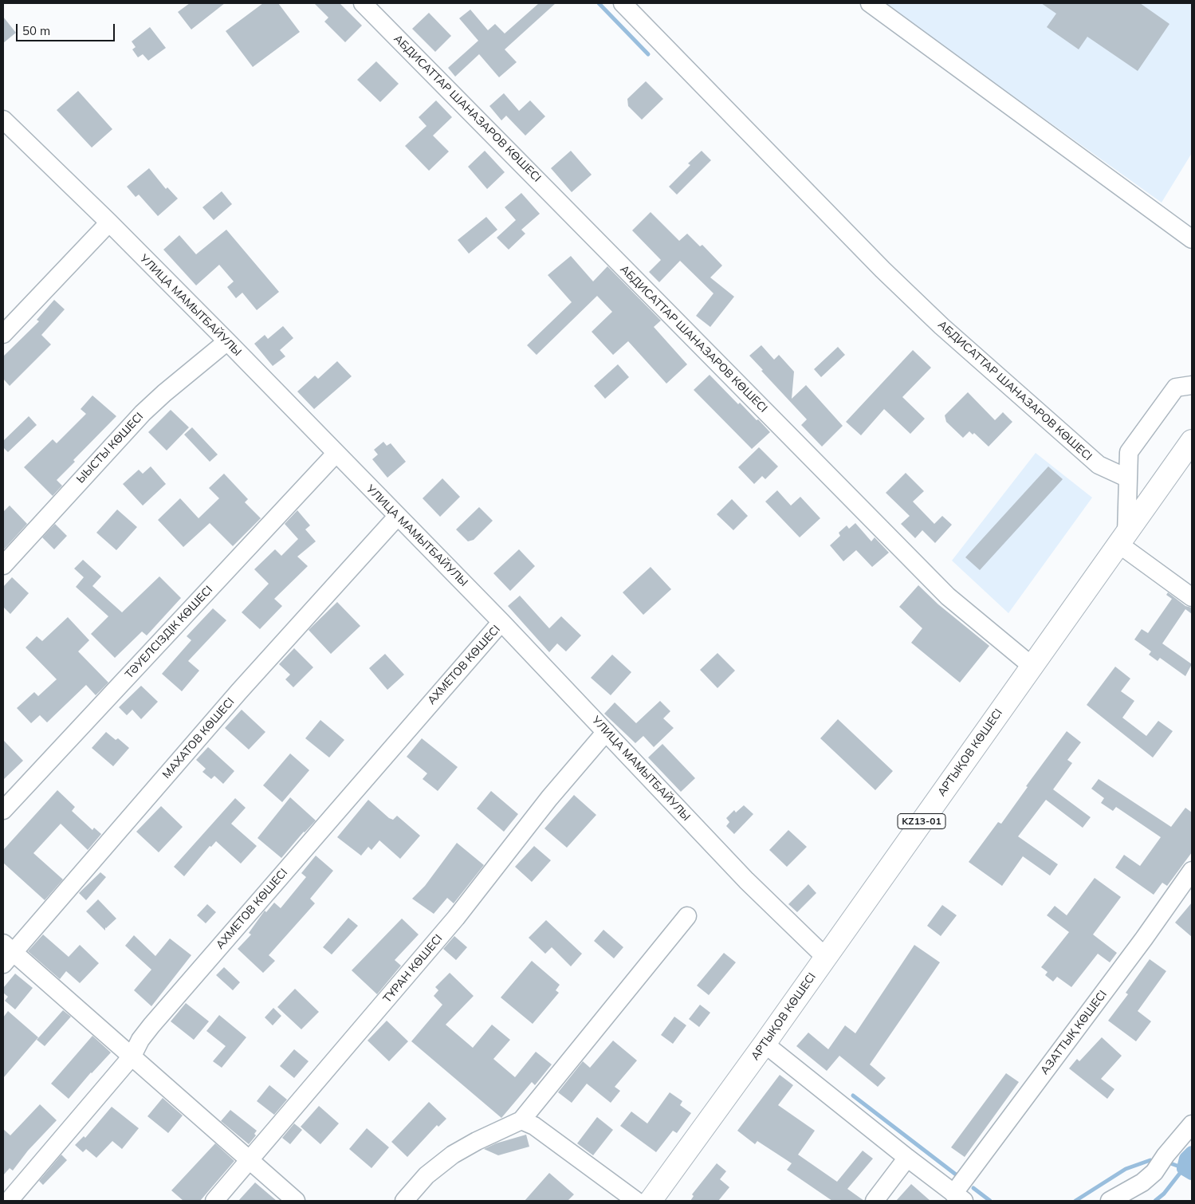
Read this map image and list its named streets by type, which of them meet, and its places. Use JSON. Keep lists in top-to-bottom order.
{
  "streets": {
    "highway": ["АРТЫҚОВ КӨШЕСІ", "KZ13-01"],
    "street": [
      "АБДИСАТТАР ШАНАЗАРОВ КӨШЕСІ",
      "УЛИЦА МАМЫТБАЙУЛЫ",
      "ЫЫСТЫ КӨШЕСІ",
      "ТӘУЕЛСІЗДІК КӨШЕСІ",
      "АХМЕТОВ КӨШЕСІ",
      "МАХАТОВ КӨШЕСІ",
      "ТҰРАН КӨШЕСІ",
      "АЗАТТЫҚ КӨШЕСІ"
    ]
  },
  "crossings": [
    ["АБДИСАТТАР ШАНАЗАРОВ КӨШЕСІ", "АРТЫҚОВ КӨШЕСІ"],
    ["УЛИЦА МАМЫТБАЙУЛЫ", "ЫЫСТЫ КӨШЕСІ"],
    ["УЛИЦА МАМЫТБАЙУЛЫ", "ТӘУЕЛСІЗДІК КӨШЕСІ"],
    ["УЛИЦА МАМЫТБАЙУЛЫ", "АХМЕТОВ КӨШЕСІ"],
    ["УЛИЦА МАМЫТБАЙУЛЫ", "МАХАТОВ КӨШЕСІ"],
    ["УЛИЦА МАМЫТБАЙУЛЫ", "АРТЫҚОВ КӨШЕСІ"],
    ["УЛИЦА МАМЫТБАЙУЛЫ", "ТҰРАН КӨШЕСІ"]
  ],
  "scale_bar": "50 m"
}
